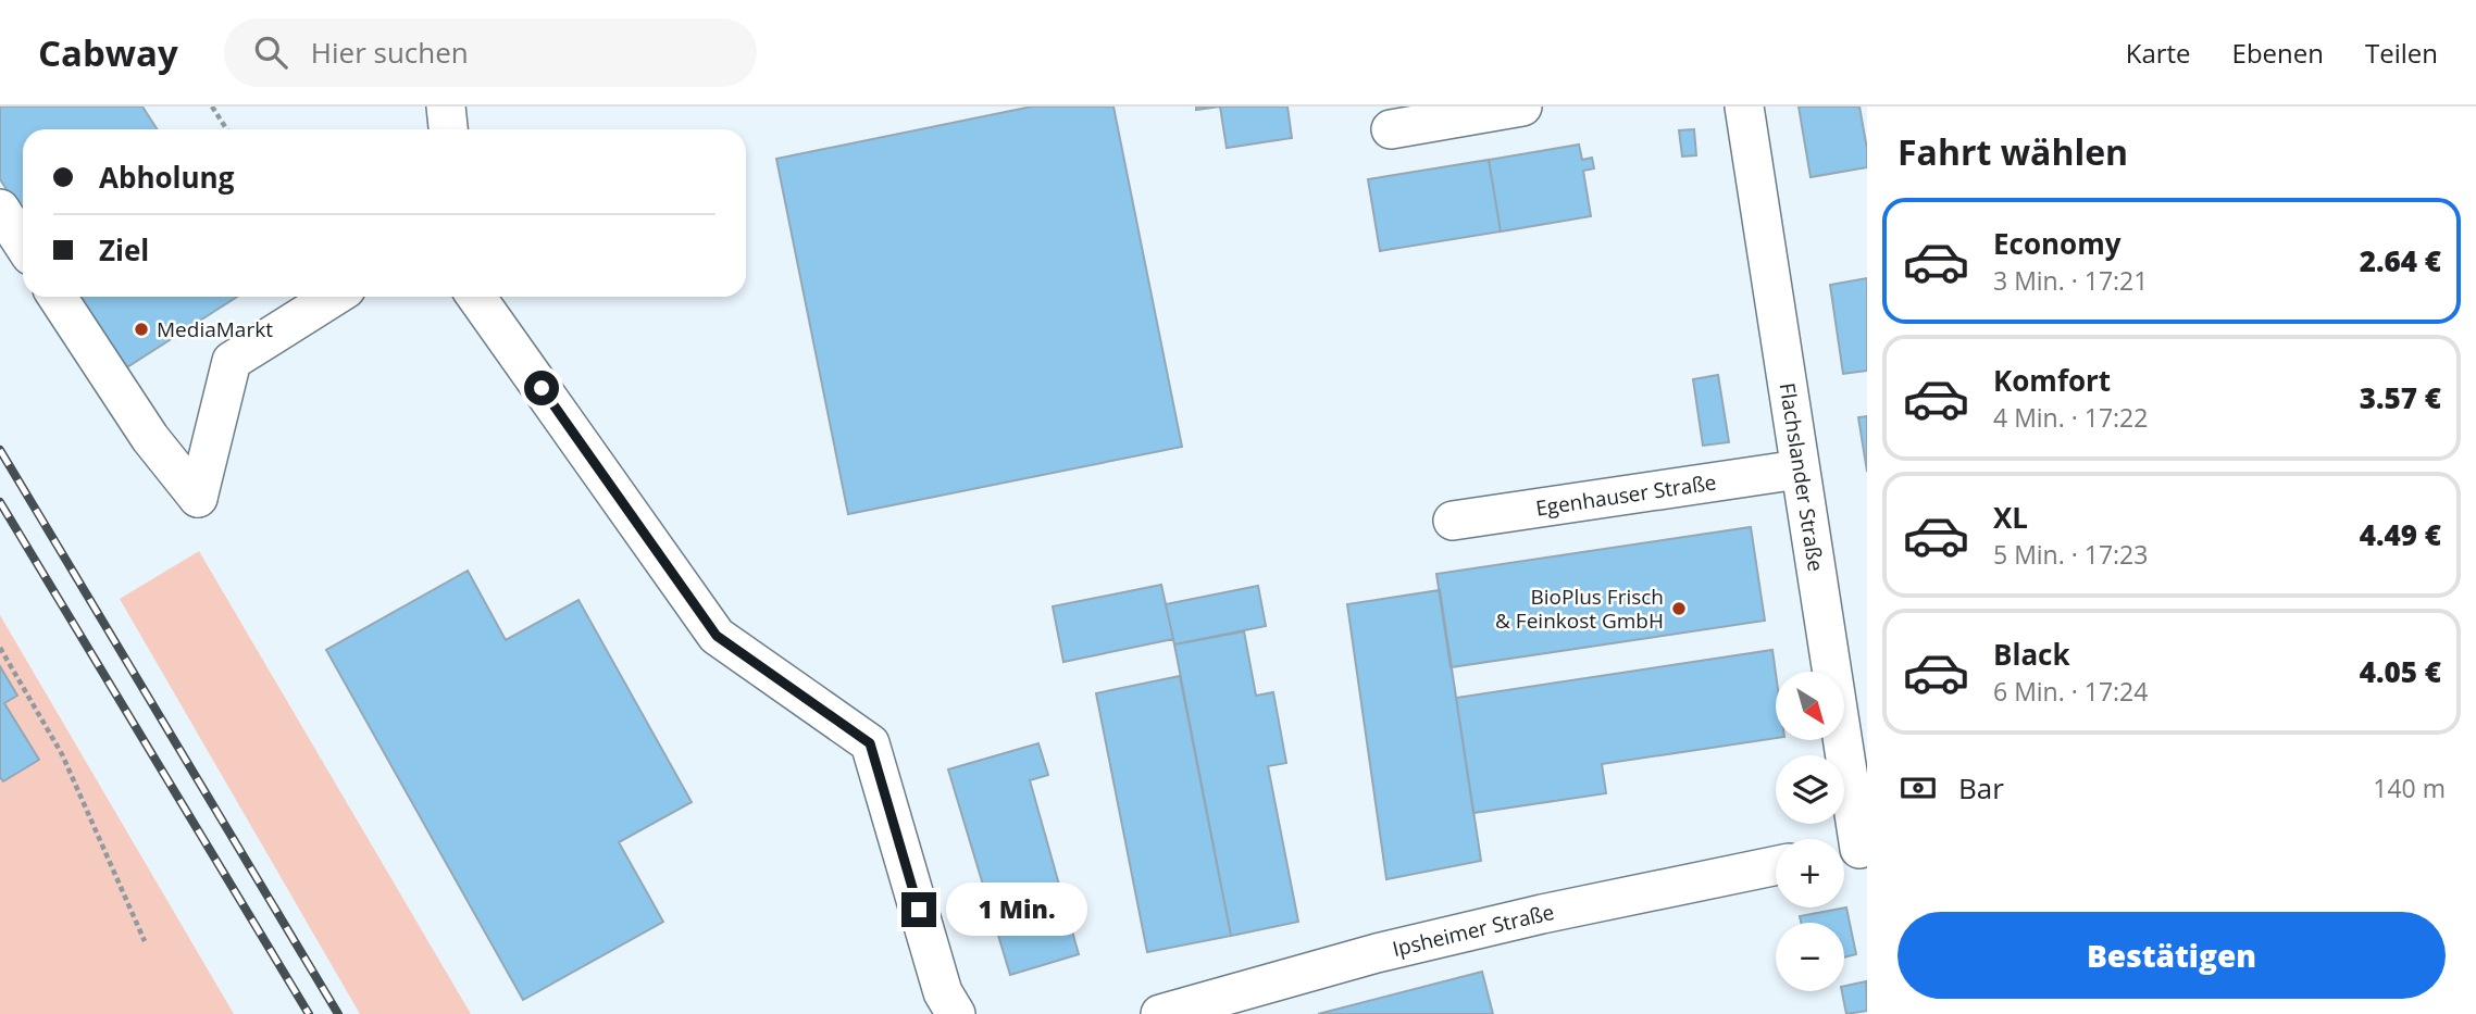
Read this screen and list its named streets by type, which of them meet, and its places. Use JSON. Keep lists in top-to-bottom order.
{
  "streets": {
    "street": ["Flachslander Straße", "Egenhauser Straße", "Ipsheimer Straße"]
  },
  "crossings": [
    ["Flachslander Straße", "Egenhauser Straße"]
  ],
  "places": ["MediaMarkt", "BioPlus Frisch & Feinkost GmbH"],
  "north": "bottom right",
  "page": {
    "header": "Cabway",
    "search": "Hier suchen",
    "nav": ["Karte", "Ebenen", "Teilen"],
    "heading": "Fahrt wählen",
    "banner": ["Abholung", "Ziel"],
    "list": [
      {
        "name": "Economy",
        "note": "3 Min. · 17:21",
        "value": "2.64 €"
      },
      {
        "name": "Komfort",
        "note": "4 Min. · 17:22",
        "value": "3.57 €"
      },
      {
        "name": "XL",
        "note": "5 Min. · 17:23",
        "value": "4.49 €"
      },
      {
        "name": "Black",
        "note": "6 Min. · 17:24",
        "value": "4.05 €"
      }
    ],
    "map_buttons": ["+", "−"],
    "pay": ["Bar", "140 m"],
    "bubble": "1 Min.",
    "buttons": "Bestätigen"
  }
}
